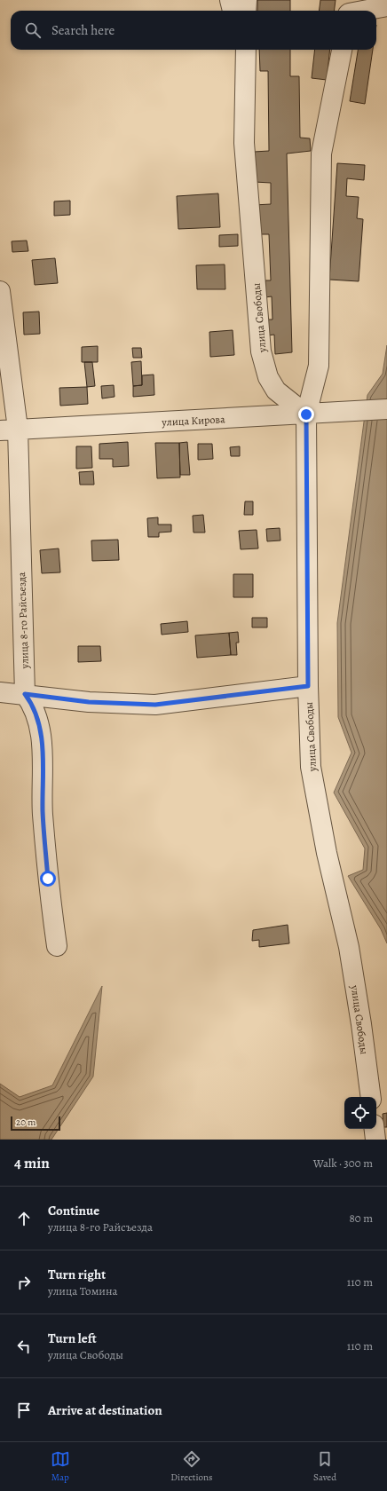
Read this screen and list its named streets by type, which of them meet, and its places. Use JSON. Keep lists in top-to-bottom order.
{
  "streets": {
    "street": ["улица Свободы", "улица Кирова", "улица 8-го Райсъезда"]
  },
  "crossings": [
    ["улица Свободы", "улица Кирова"],
    ["улица Кирова", "улица 8-го Райсъезда"]
  ],
  "scale_bar": "20 m",
  "page": {
    "search": "Search here",
    "scale": "20 m",
    "heading": ["4 min", "Walk · 300 m"],
    "list": [
      ["Continue", "улица 8-го Райсъезда", "80 m"],
      ["Turn right", "улица Томина", "110 m"],
      ["Turn left", "улица Свободы", "110 m"],
      "Arrive at destination"
    ],
    "nav": ["Map", "Directions", "Saved"]
  }
}
